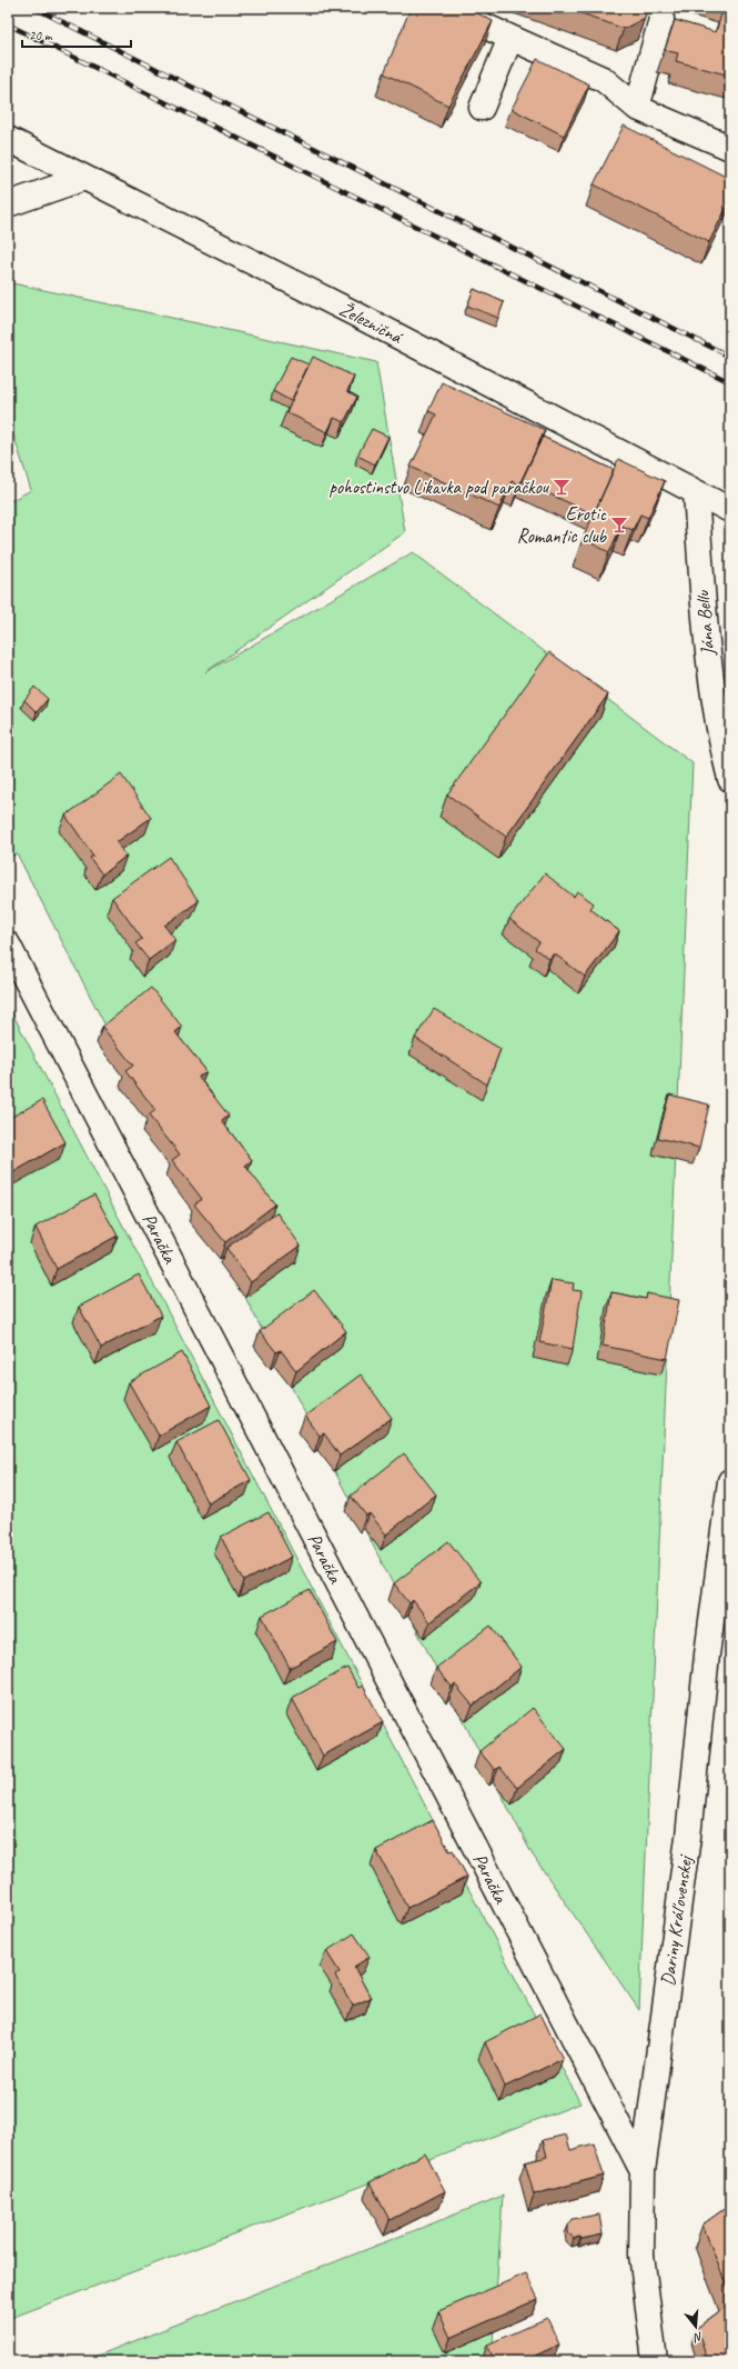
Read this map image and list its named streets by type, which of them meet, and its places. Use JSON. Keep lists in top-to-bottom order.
{
  "streets": {
    "street": [
      "Železničná",
      "Jána Bellu",
      "Paračka",
      "Dariny Kráľovenskej"
    ]
  },
  "crossings": [
    ["Železničná", "Jána Bellu"],
    ["Paračka", "Dariny Kráľovenskej"]
  ],
  "places": {
    "bar": ["pohostinstvo Likavka pod paračkou", "Erotic Romantic club"]
  },
  "scale_bar": "20 m",
  "north": "bottom"
}
